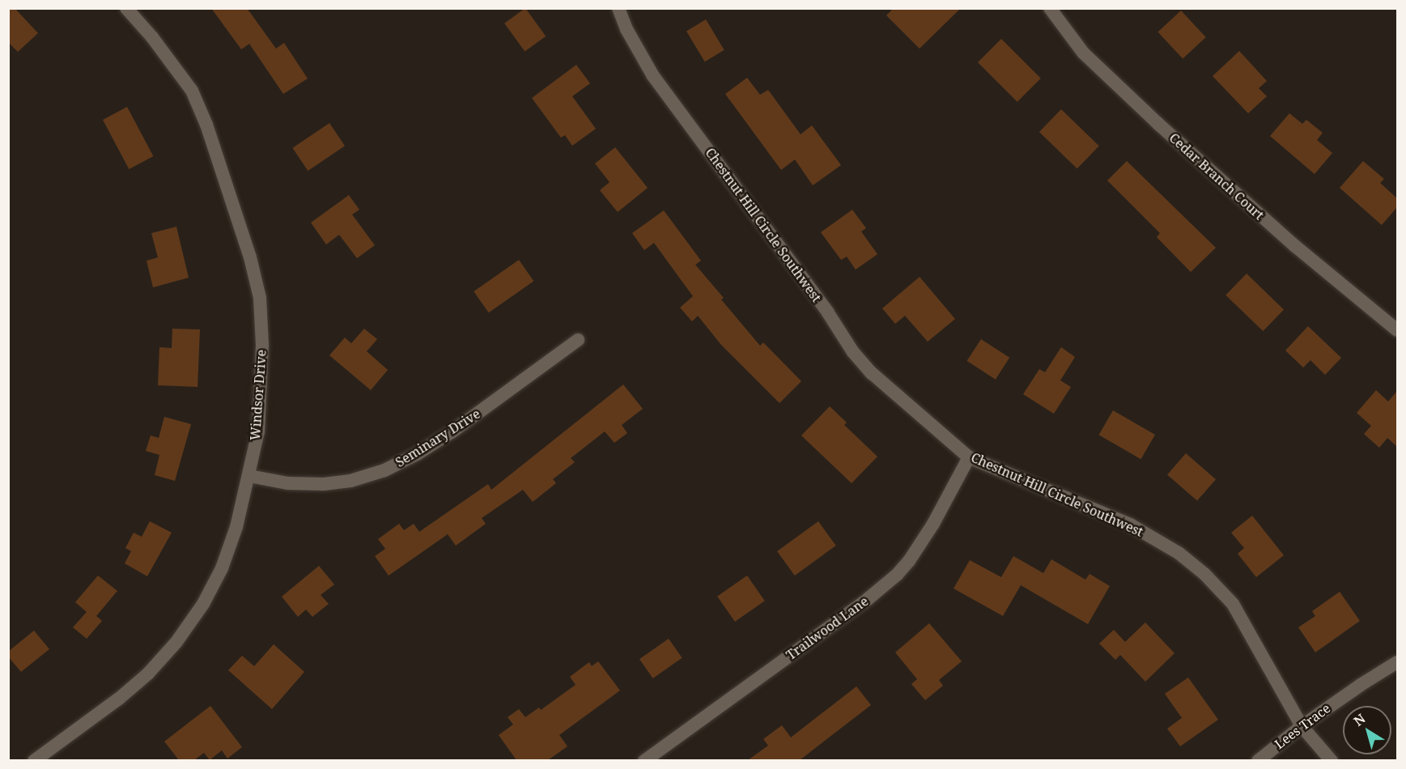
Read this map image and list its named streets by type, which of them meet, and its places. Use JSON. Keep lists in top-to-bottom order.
{
  "streets": {
    "street": [
      "Cedar Branch Court",
      "Chestnut Hill Circle Southwest",
      "Windsor Drive",
      "Seminary Drive",
      "Trailwood Lane",
      "Lees Trace"
    ]
  },
  "crossings": [
    ["Chestnut Hill Circle Southwest", "Trailwood Lane"],
    ["Chestnut Hill Circle Southwest", "Lees Trace"],
    ["Windsor Drive", "Seminary Drive"]
  ],
  "north": "top left"
}
